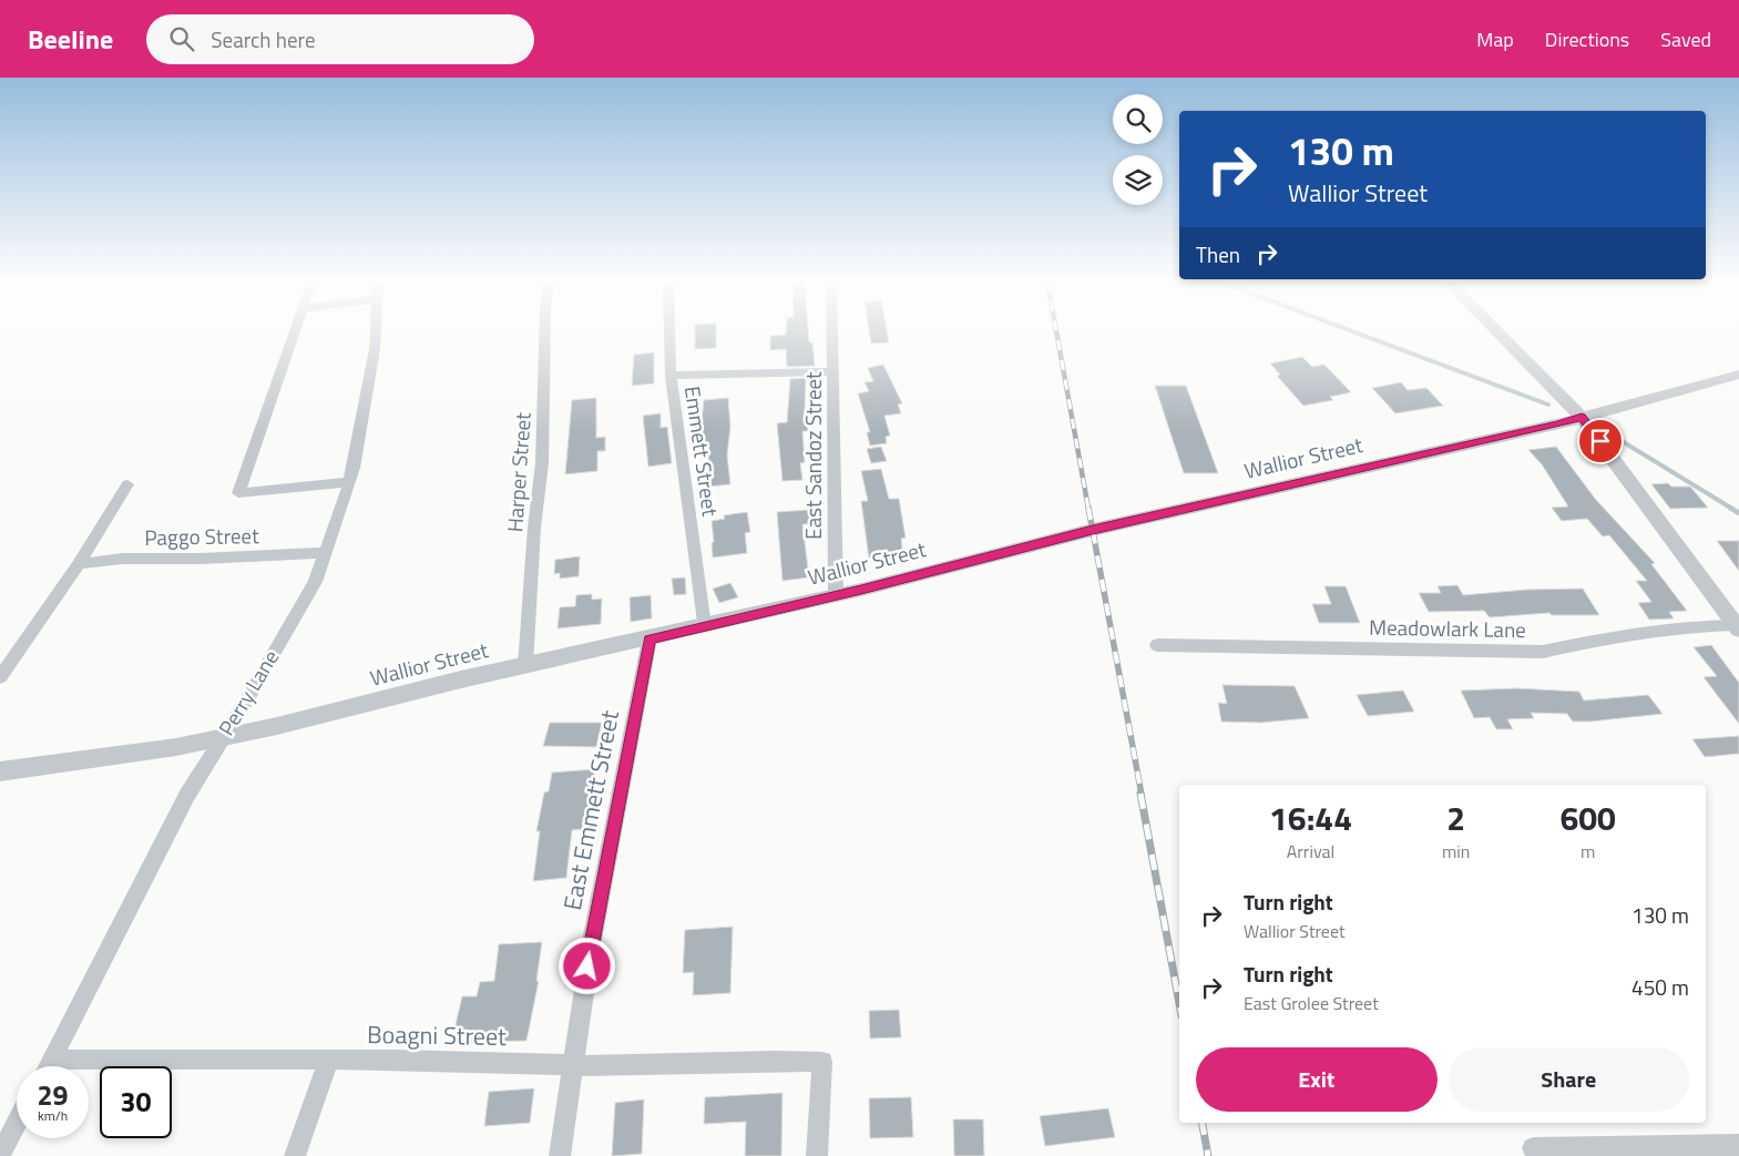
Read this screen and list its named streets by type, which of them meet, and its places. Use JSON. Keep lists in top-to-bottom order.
{
  "streets": {
    "street": [
      "Emmett Street",
      "East Sandoz Street",
      "Wallior Street",
      "Harper Street",
      "Paggo Street",
      "Meadowlark Lane",
      "Perry Lane",
      "East Emmett Street",
      "Boagni Street"
    ]
  },
  "crossings": [
    ["Emmett Street", "Wallior Street"],
    ["East Sandoz Street", "Wallior Street"],
    ["Wallior Street", "Harper Street"],
    ["Wallior Street", "Perry Lane"],
    ["Wallior Street", "East Emmett Street"],
    ["Paggo Street", "Perry Lane"],
    ["Perry Lane", "Boagni Street"],
    ["East Emmett Street", "Boagni Street"]
  ],
  "page": {
    "header": "Beeline",
    "search": "Search here",
    "nav": ["Map", "Directions", "Saved"],
    "turn": ["130 m", "Wallior Street"],
    "then": "Then",
    "eta": [
      "16:44",
      "Arrival",
      "2",
      "min",
      "600",
      "m"
    ],
    "list": [
      {
        "name": "Turn right",
        "note": "Wallior Street",
        "value": "130 m"
      },
      {
        "name": "Turn right",
        "note": "East Grolee Street",
        "value": "450 m"
      }
    ],
    "buttons": ["Exit", "Share"],
    "speed": "29 km/h",
    "limit": "30"
  }
}
